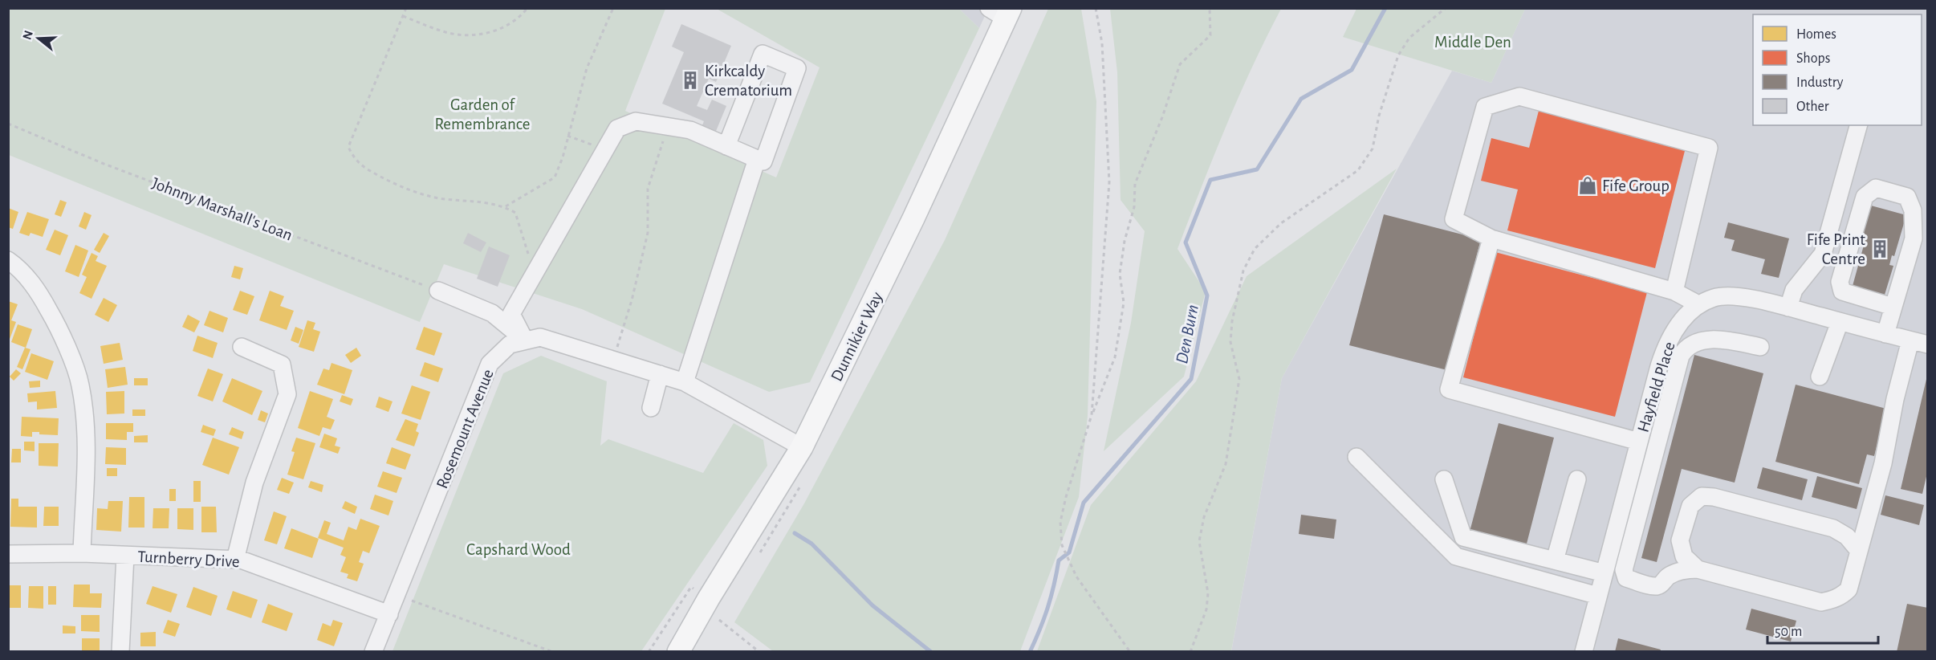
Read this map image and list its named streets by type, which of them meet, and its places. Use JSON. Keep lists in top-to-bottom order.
{
  "streets": {
    "main road": ["Dunnikier Way"],
    "street": ["Hayfield Place", "Rosemount Avenue", "Turnberry Drive"],
    "path": ["Johnny Marshall's Loan"]
  },
  "crossings": [
    ["Dunnikier Way", "Rosemount Avenue"],
    ["Rosemount Avenue", "Turnberry Drive"]
  ],
  "water": ["Den Burn"],
  "parks": ["Middle Den", "Garden of Remembrance", "Capshard Wood"],
  "places": {
    "building": ["Kirkcaldy Crematorium", "Fife Print Centre"],
    "shop": ["Fife Group"]
  },
  "legend": [
    "Homes",
    "Shops",
    "Industry",
    "Other"
  ],
  "scale_bar": "50 m",
  "north": "left"
}
